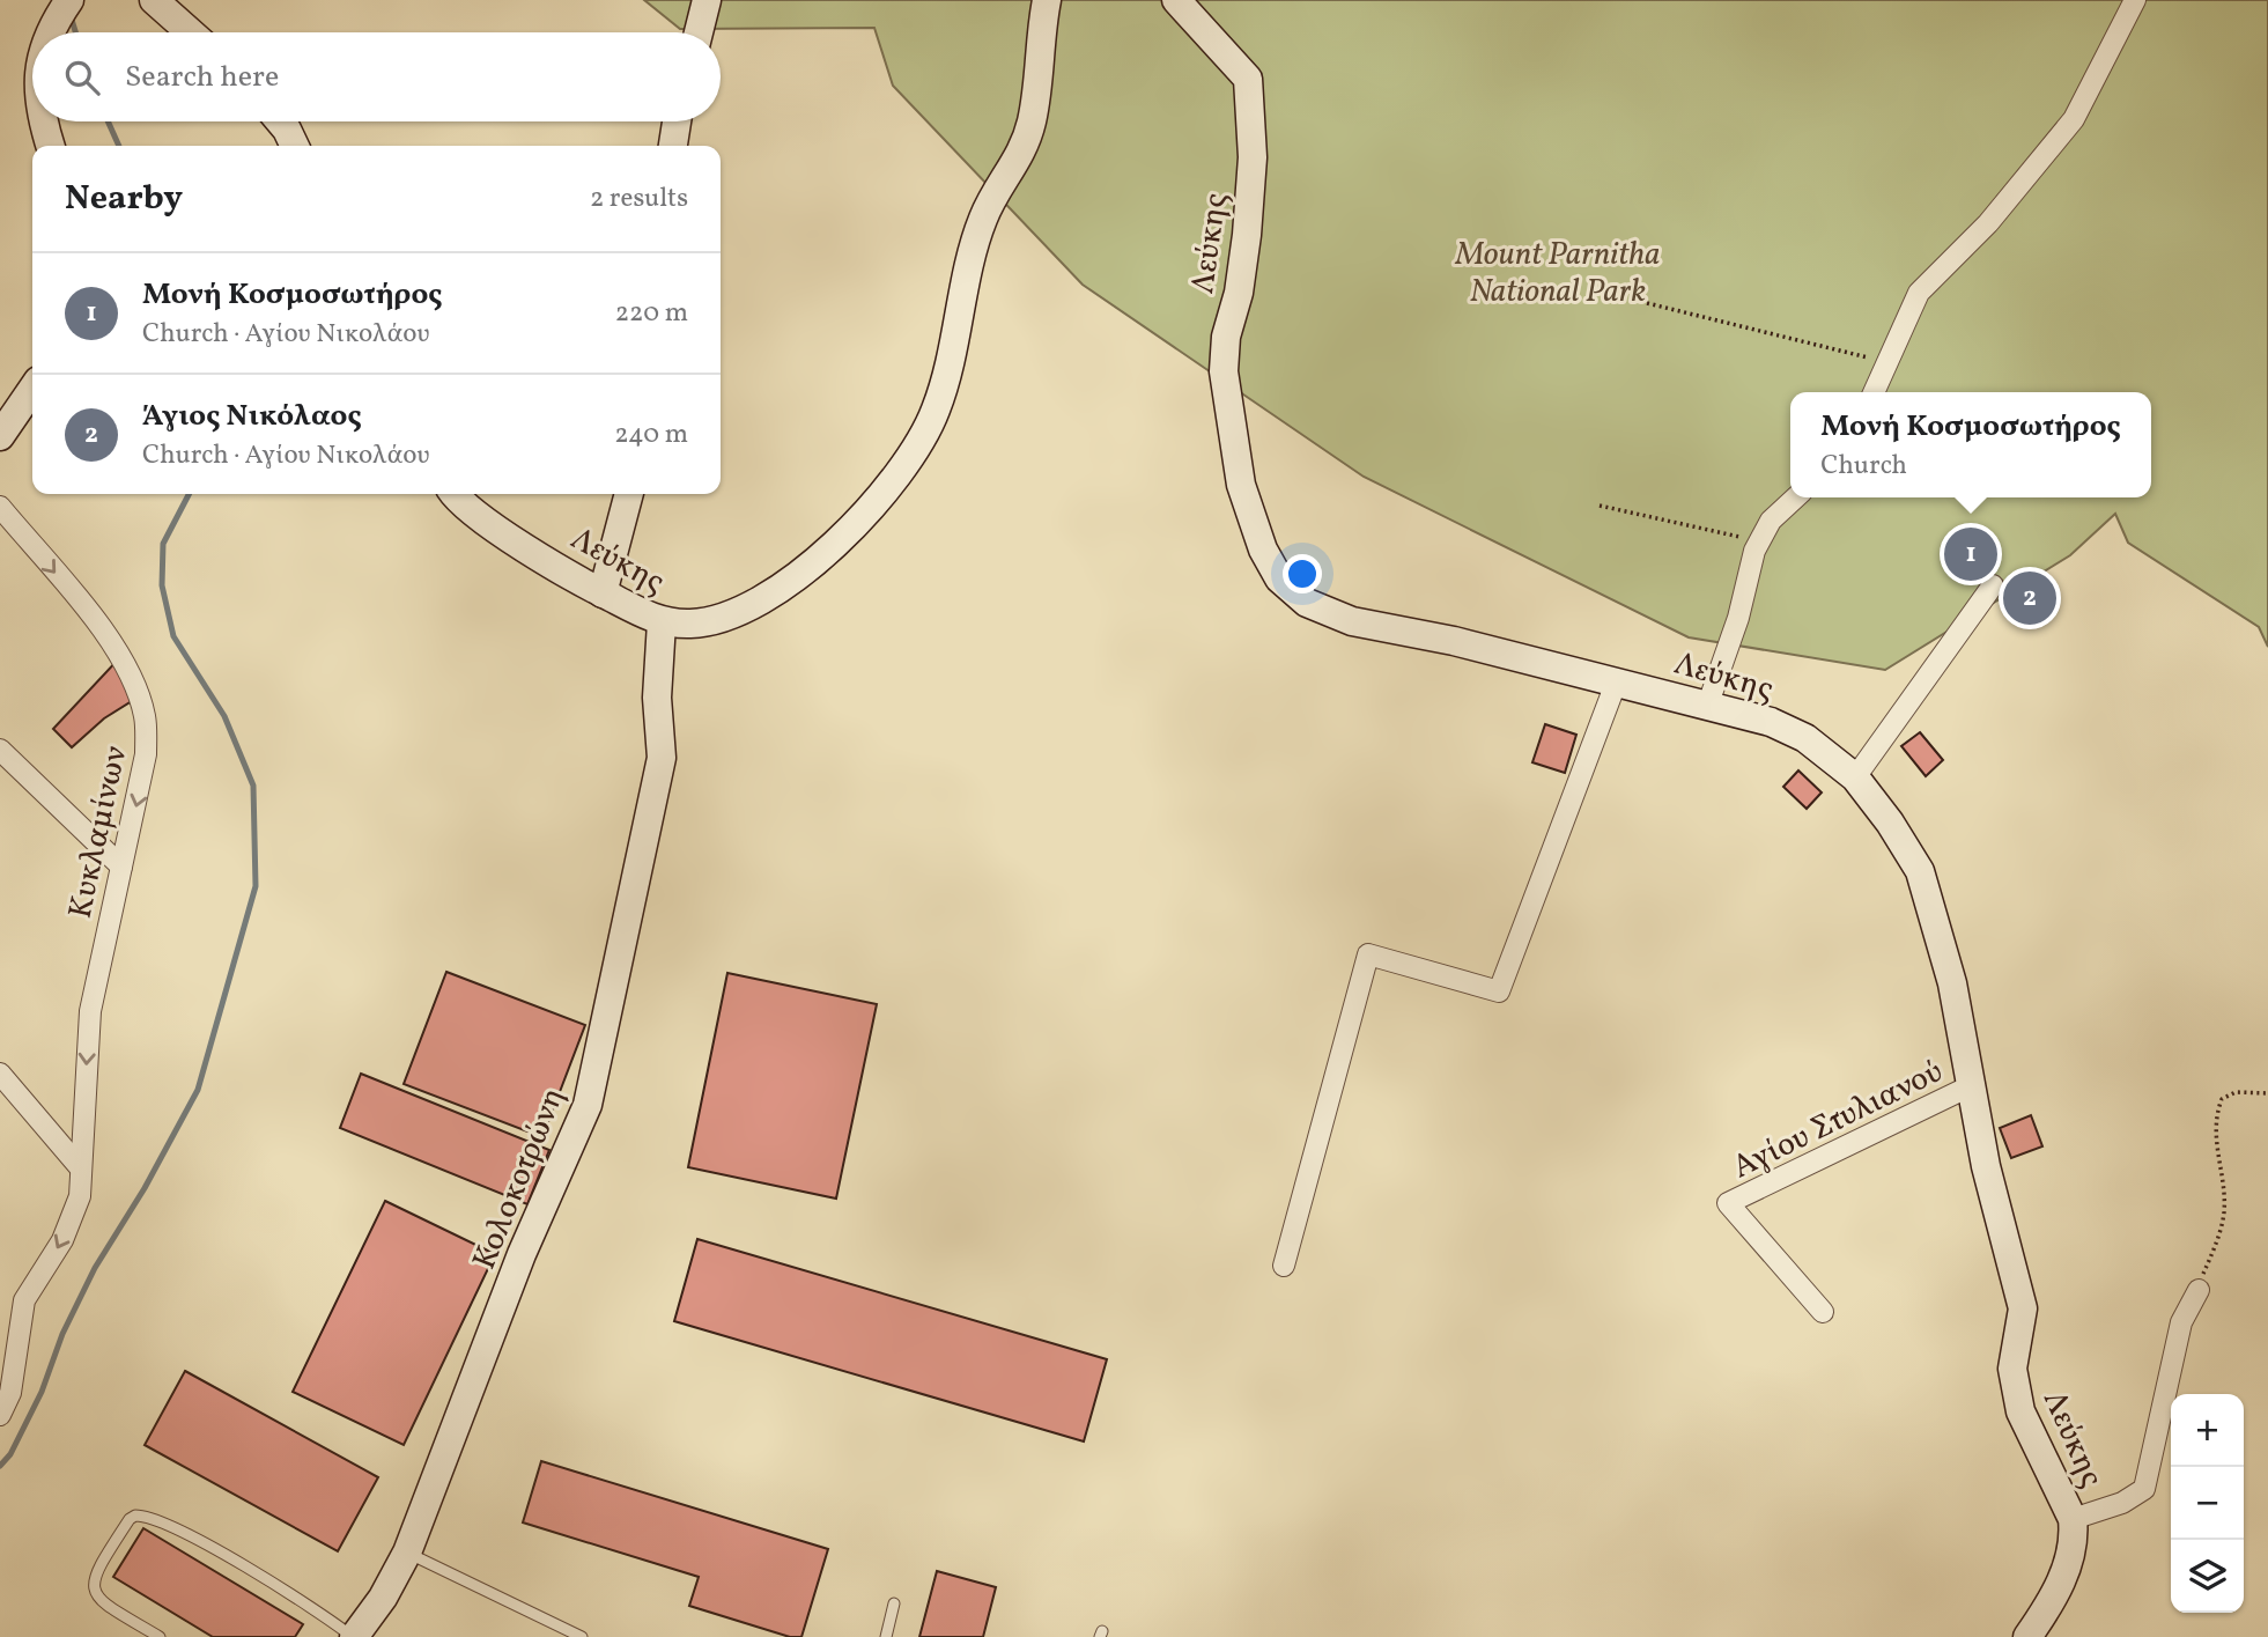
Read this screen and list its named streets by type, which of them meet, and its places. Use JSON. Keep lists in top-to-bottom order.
{
  "streets": {
    "street": [
      "Λεύκης",
      "Κυκλαμίνων",
      "Αγίου Στυλιανού",
      "Κολοκοτρώνη"
    ]
  },
  "crossings": [
    ["Λεύκης", "Αγίου Στυλιανού"],
    ["Λεύκης", "Κολοκοτρώνη"]
  ],
  "one_way": ["Κυκλαμίνων"],
  "parks": ["Mount Parnitha National Park"],
  "page": {
    "search": "Search here",
    "heading": ["Nearby", "2 results"],
    "list": [
      {
        "mark": "1",
        "name": "Μονή Κοσμοσωτήρος",
        "note": "Church · Αγίου Νικολάου",
        "value": "220 m"
      },
      {
        "mark": "2",
        "name": "Άγιος Νικόλαος",
        "note": "Church · Αγίου Νικολάου",
        "value": "240 m"
      }
    ],
    "popup": ["Μονή Κοσμοσωτήρος", "Church"],
    "pins": ["1", "2"],
    "map_buttons": ["+", "−"]
  }
}
